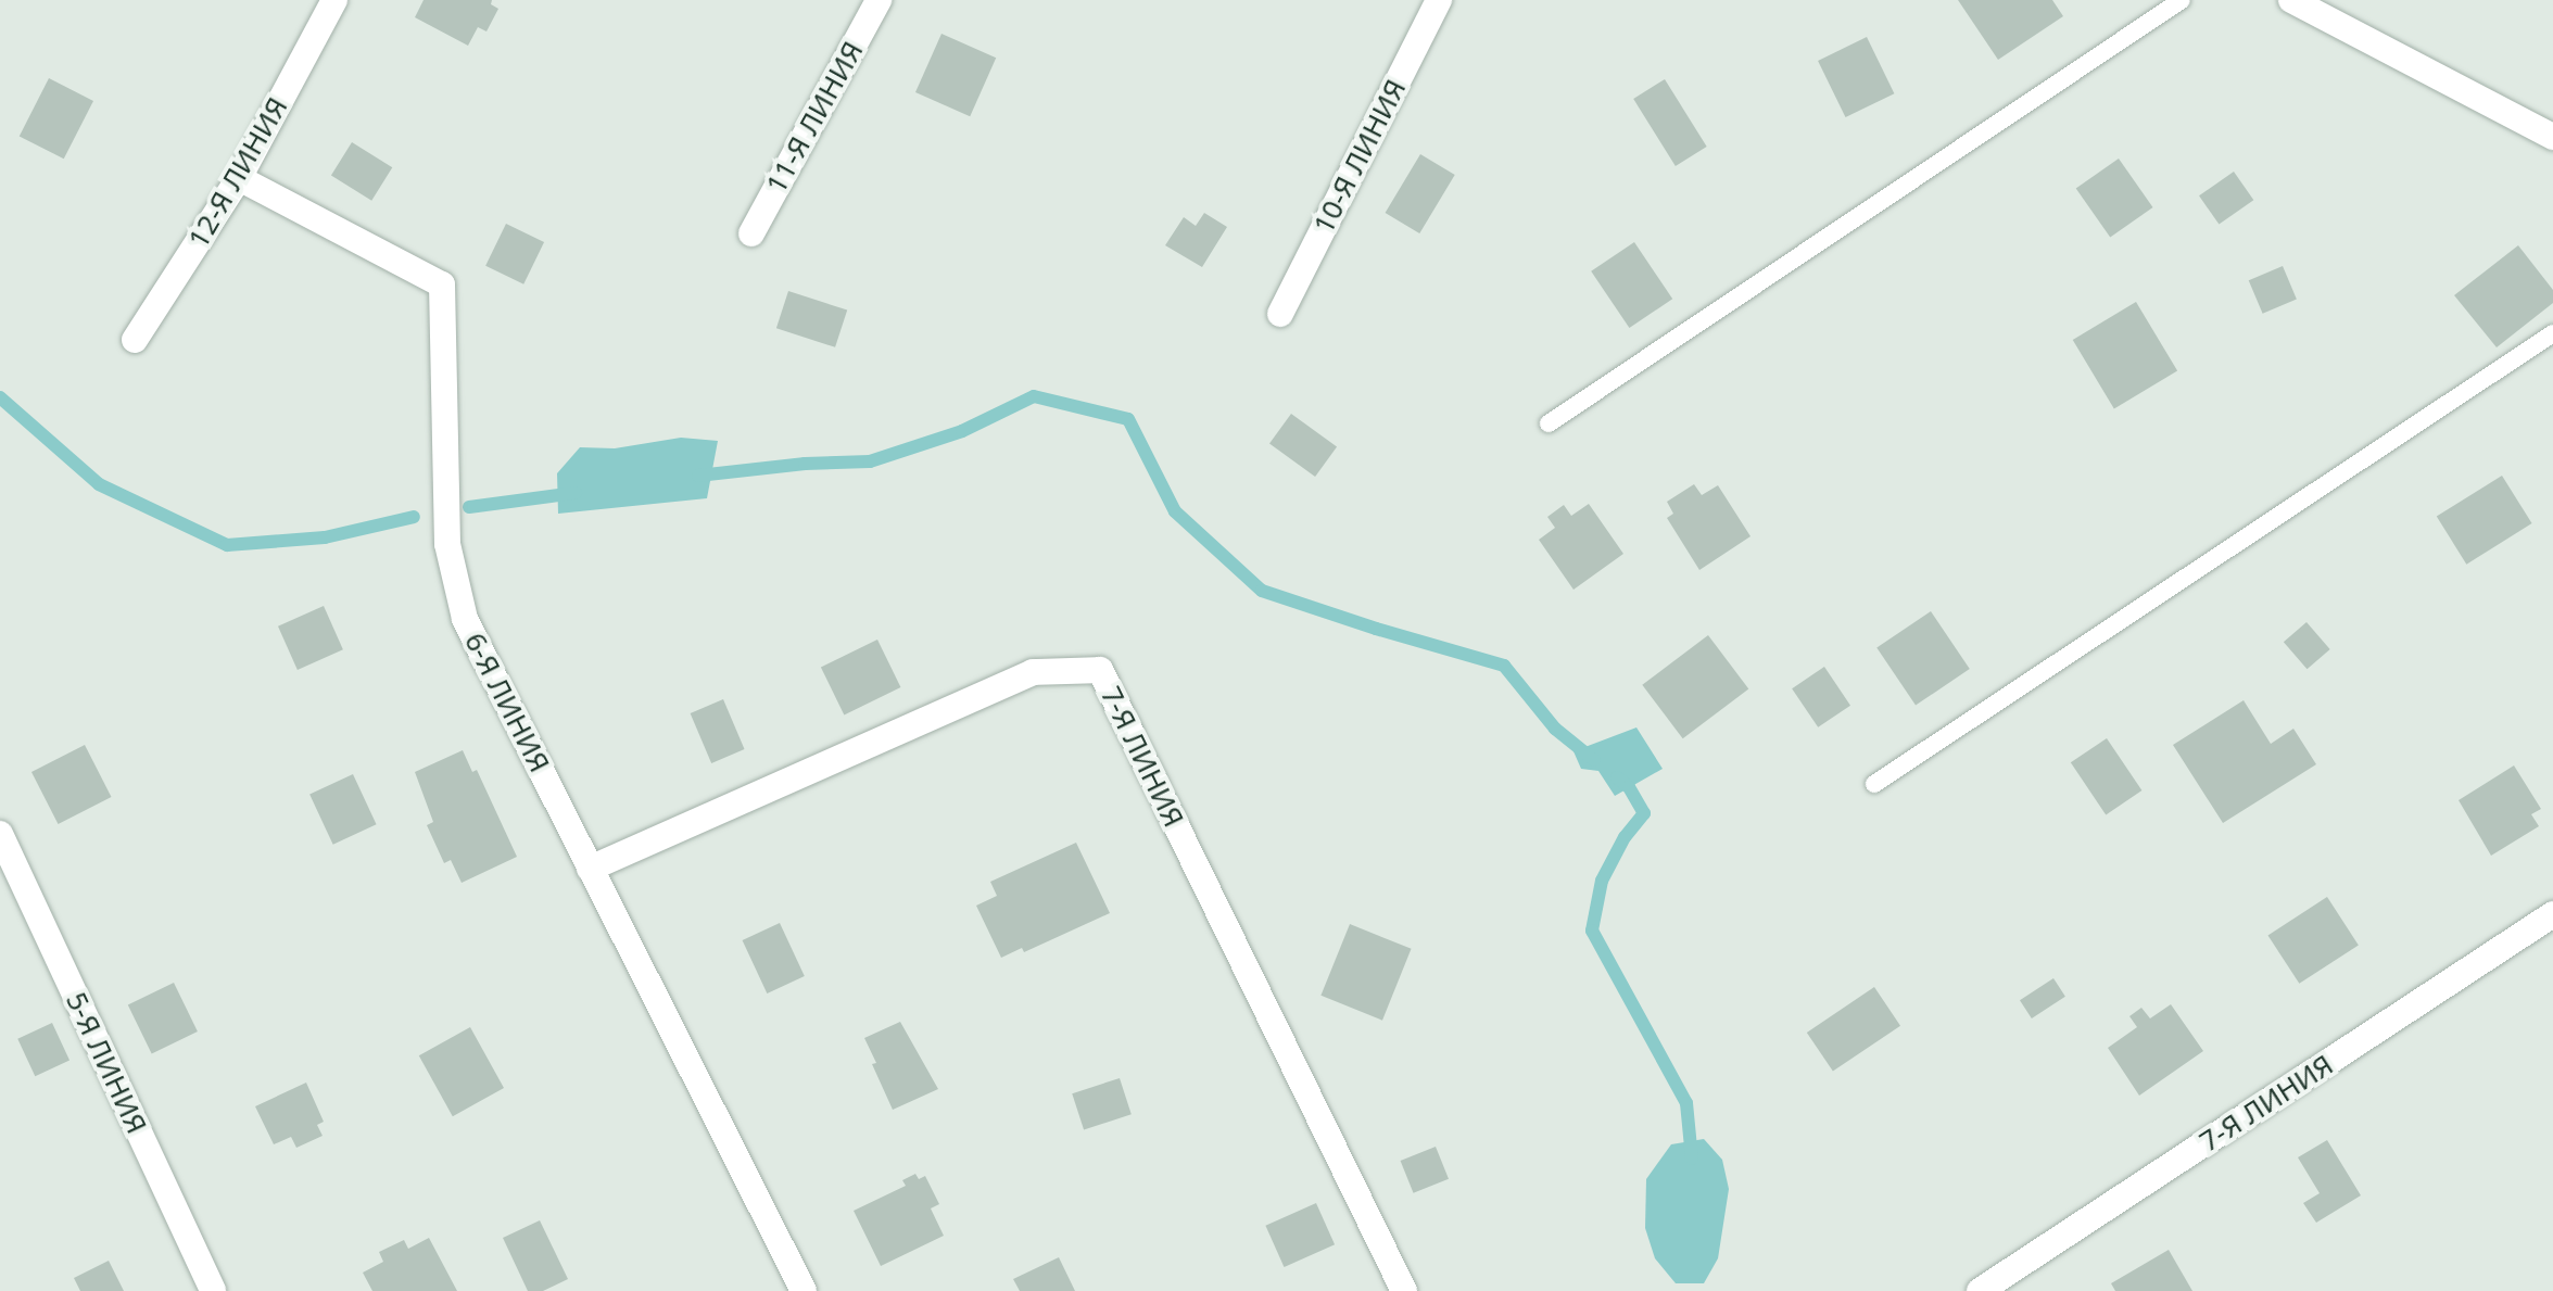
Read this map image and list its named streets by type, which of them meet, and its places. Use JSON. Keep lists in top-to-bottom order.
{
  "streets": {
    "street": [
      "11-Я ЛИНИЯ",
      "10-Я ЛИНИЯ",
      "12-Я ЛИНИЯ",
      "6-Я ЛИНИЯ",
      "7-Я ЛИНИЯ",
      "5-Я ЛИНИЯ"
    ]
  },
  "crossings": [
    ["12-Я ЛИНИЯ", "6-Я ЛИНИЯ"],
    ["6-Я ЛИНИЯ", "7-Я ЛИНИЯ"]
  ]
}
